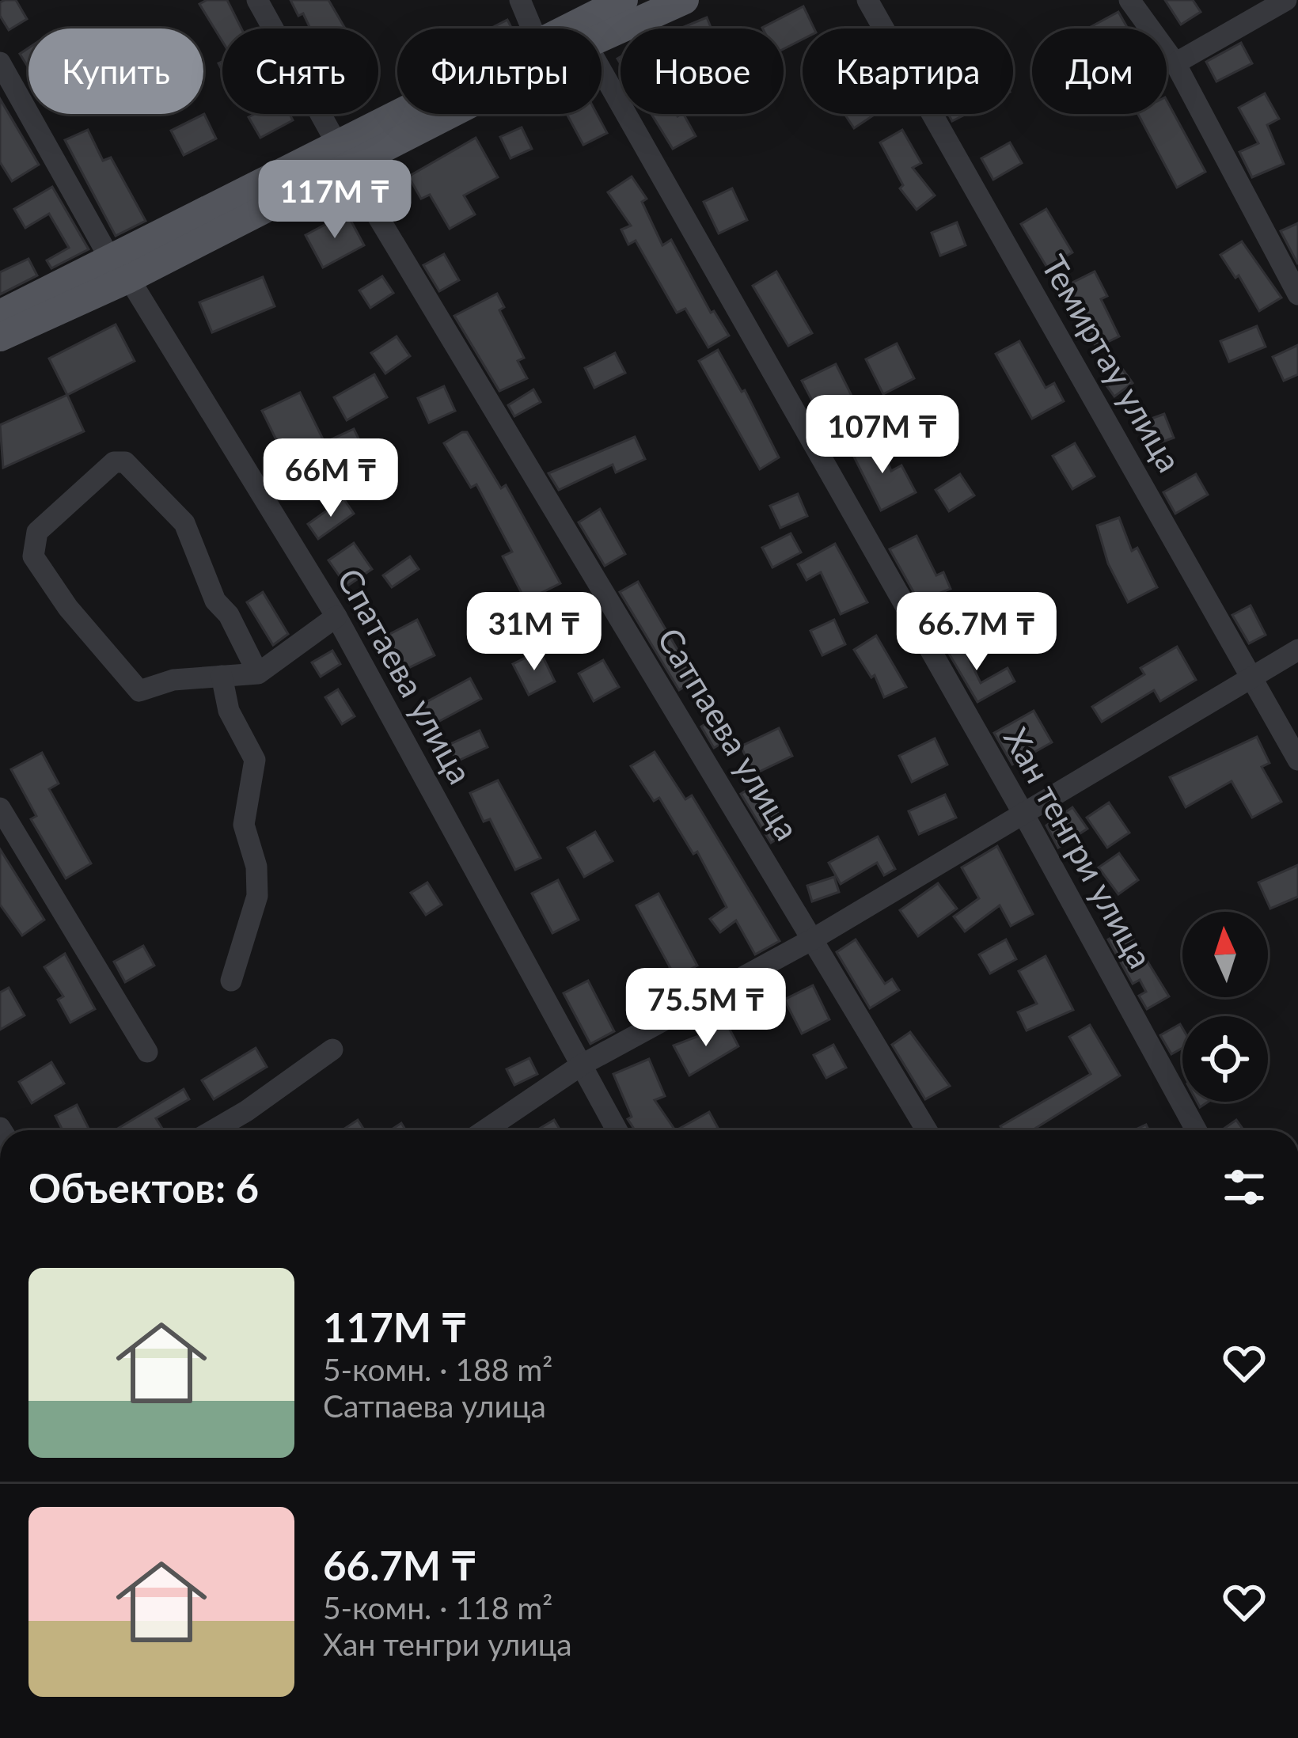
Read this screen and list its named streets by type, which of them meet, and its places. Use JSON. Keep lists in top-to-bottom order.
{
  "streets": {
    "street": [
      "Темиртау улица",
      "Спатаева улица",
      "Сатпаева улица",
      "Хан тенгри улица"
    ]
  },
  "north": "top",
  "page": {
    "chip": [
      "Купить",
      "Снять",
      "Фильтры",
      "Новое",
      "Квартира",
      "Дом"
    ],
    "price": [
      "117M ₸",
      "107M ₸",
      "66M ₸",
      "31M ₸",
      "66.7M ₸",
      "75.5M ₸"
    ],
    "heading": "Объектов: 6",
    "list": [
      {
        "name": "117M ₸",
        "note": "5-комн. · 188 m² · Сатпаева улица"
      },
      {
        "name": "66.7M ₸",
        "note": "5-комн. · 118 m² · Хан тенгри улица"
      }
    ]
  }
}
